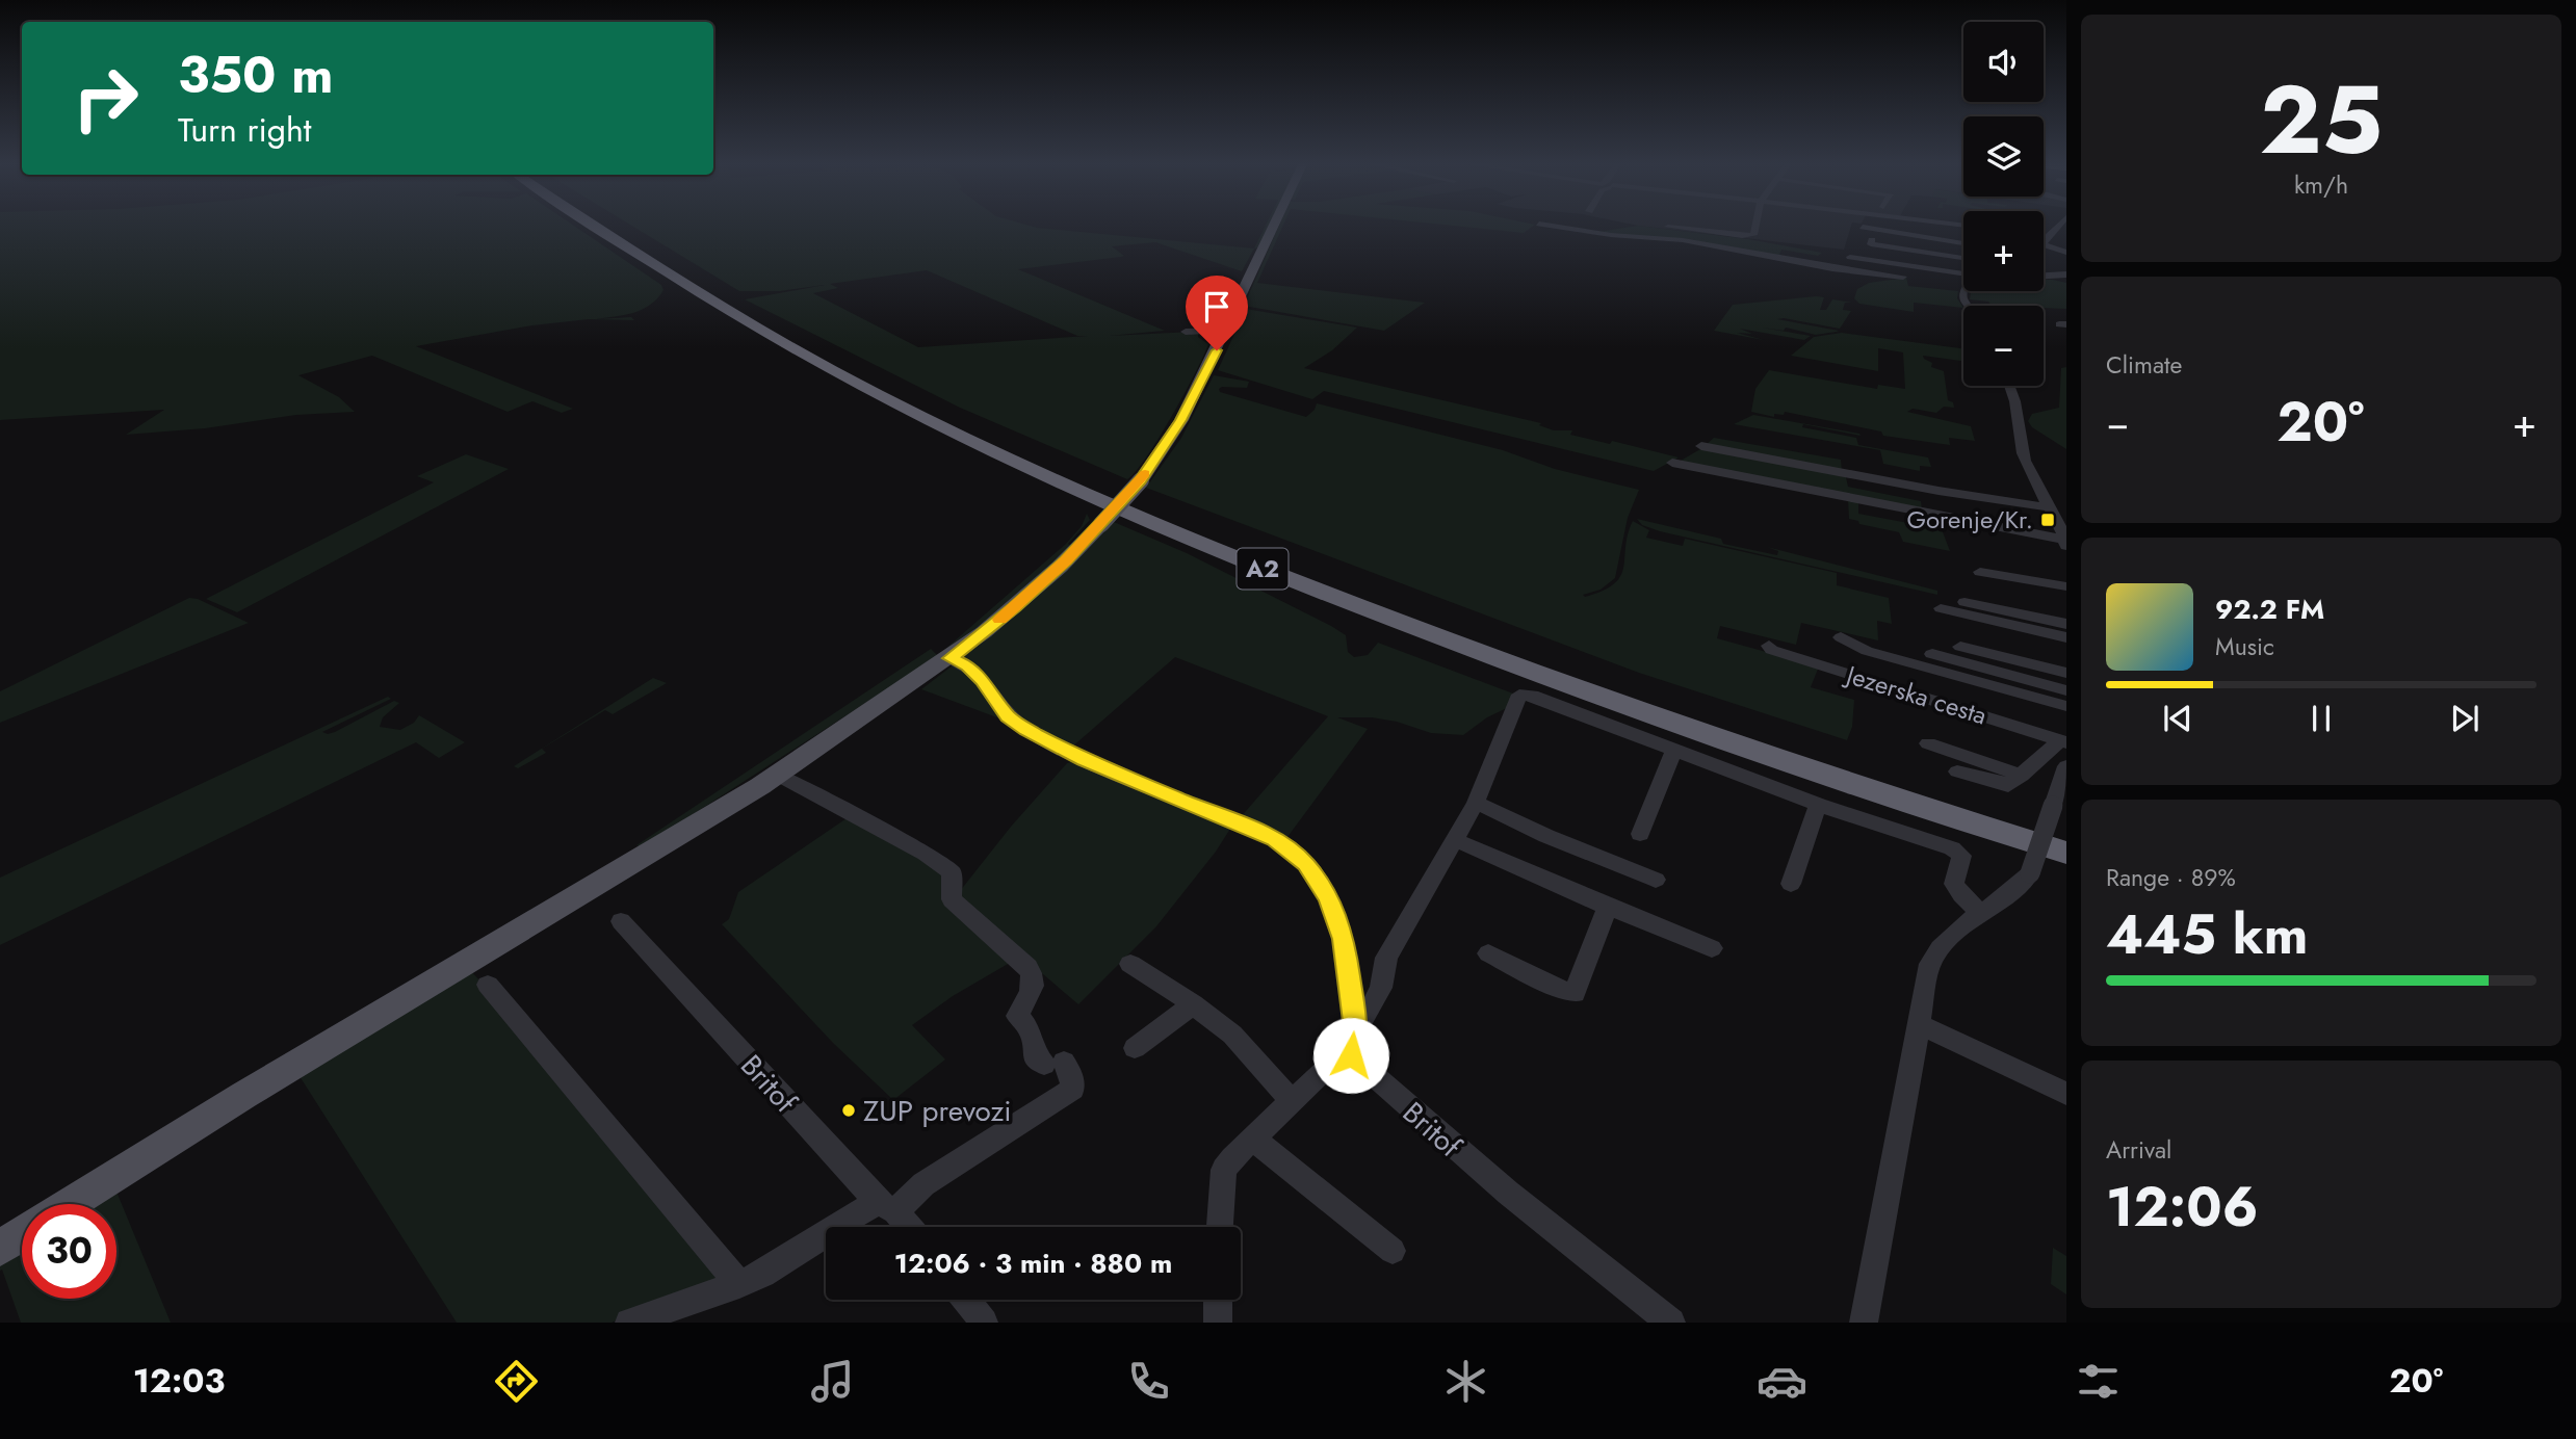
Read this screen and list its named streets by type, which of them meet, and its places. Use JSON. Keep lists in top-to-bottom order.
{
  "streets": {
    "highway": ["A2"],
    "street": ["Jezerska cesta", "Britof"]
  },
  "places": {
    "transit": ["Gorenje/Kr."],
    "other": ["ZUP prevozi"]
  },
  "page": {
    "tile": [
      ["25", "km/h"],
      "Climate",
      ["Range · 89%", "445 km"],
      ["Arrival", "12:06"]
    ],
    "map_buttons": ["+", "−"],
    "turn": ["350 m", "Turn right"],
    "heat": ["−", "20°", "+"],
    "song": ["92.2 FM", "Music"],
    "limit": "30",
    "trip": "12:06 · 3 min · 880 m",
    "tabs": ["12:03", "20°"]
  }
}
